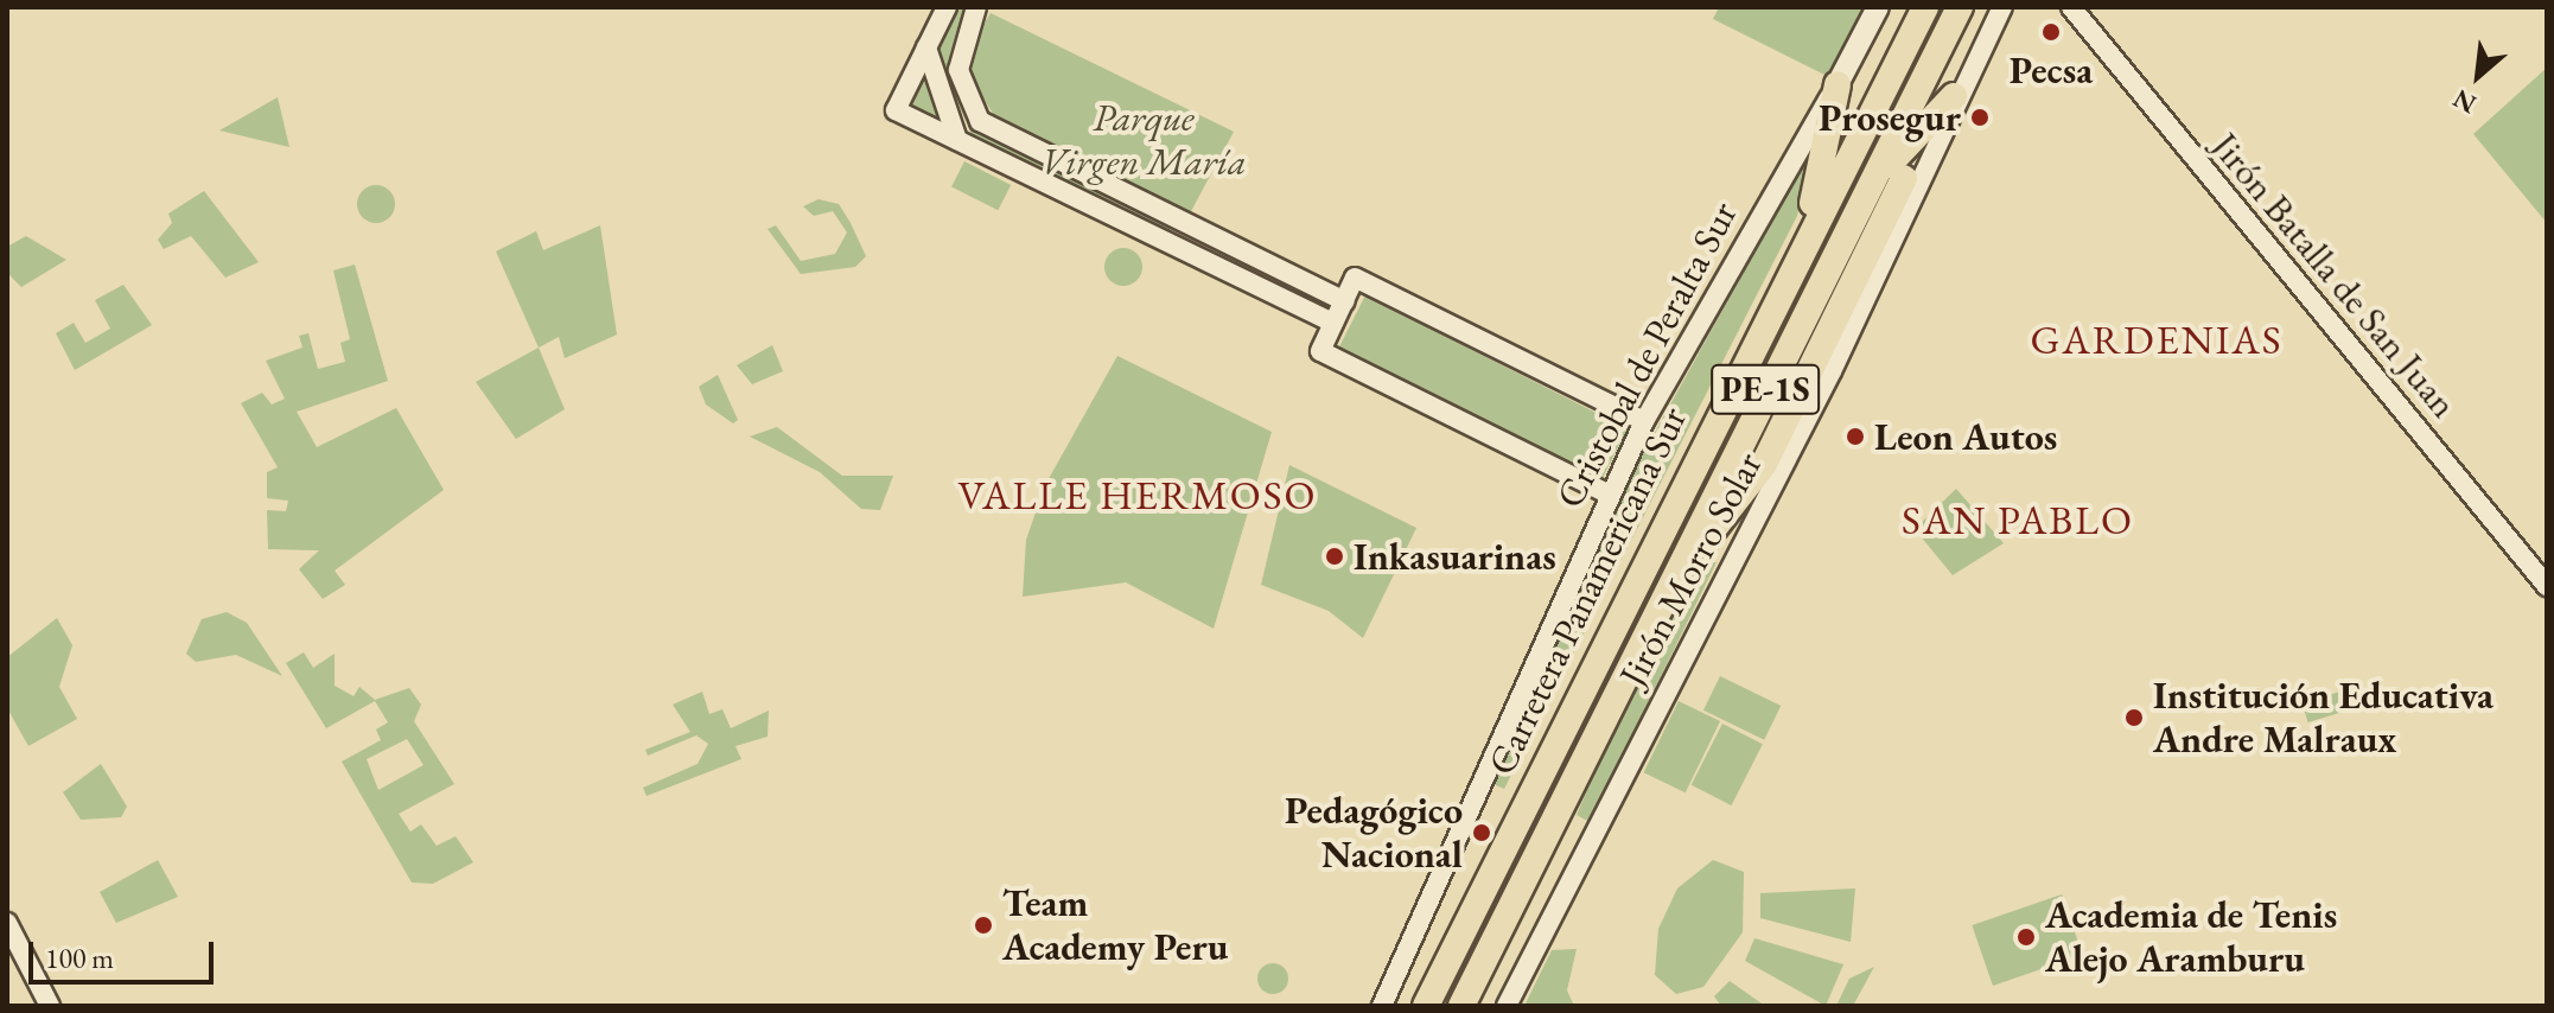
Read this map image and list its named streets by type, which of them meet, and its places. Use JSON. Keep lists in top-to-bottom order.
{
  "streets": {
    "highway": ["PE-1S", "Carretera Panamericana Sur"],
    "main road": ["Cristobal de Peralta Sur"],
    "street": ["Jirón Batalla de San Juan", "Jirón Morro Solar"]
  },
  "districts": ["GARDENIAS", "VALLE HERMOSO", "SAN PABLO"],
  "parks": ["Parque Virgen María"],
  "places": [
    "Pecsa",
    "Prosegur",
    "Leon Autos",
    "Inkasuarinas",
    "Institución Educativa Andre Malraux",
    "Pedagógico Nacional",
    "Team Academy Peru",
    "Academia de Tenis Alejo Aramburu"
  ],
  "scale_bar": "100 m",
  "north": "bottom left"
}
